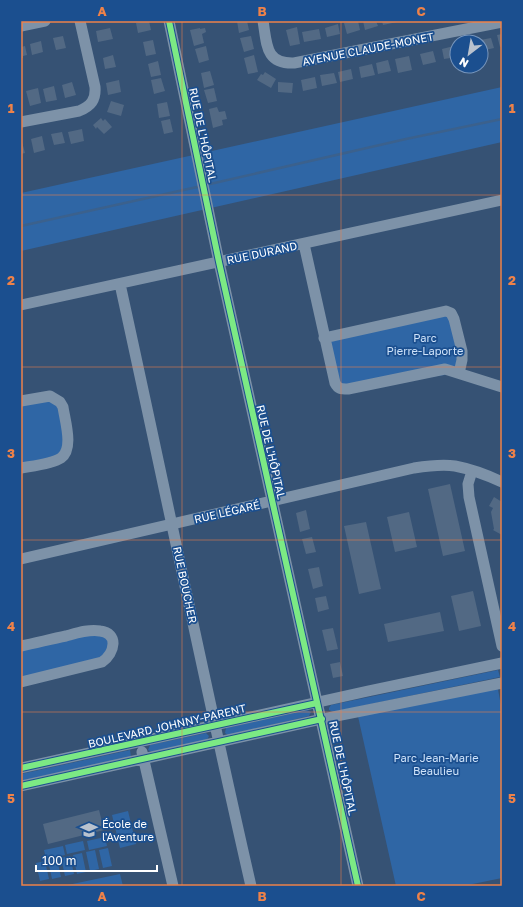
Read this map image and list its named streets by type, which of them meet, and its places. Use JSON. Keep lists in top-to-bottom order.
{
  "streets": {
    "street": [
      "AVENUE CLAUDE-MONET",
      "RUE DE L'HÔPITAL",
      "RUE DURAND",
      "RUE LÉGARÉ",
      "RUE BOUCHER",
      "BOULEVARD JOHNNY-PARENT"
    ]
  },
  "crossings": [
    ["RUE DE L'HÔPITAL", "RUE DURAND"],
    ["RUE DE L'HÔPITAL", "RUE LÉGARÉ"],
    ["RUE DE L'HÔPITAL", "BOULEVARD JOHNNY-PARENT"],
    ["RUE DURAND", "RUE BOUCHER"],
    ["RUE LÉGARÉ", "RUE BOUCHER"],
    ["RUE BOUCHER", "BOULEVARD JOHNNY-PARENT"]
  ],
  "parks": ["Parc Pierre-Laporte", "Parc Jean-Marie Beaulieu"],
  "places": {
    "school or university": ["École de l'Aventure"]
  },
  "scale_bar": "100 m",
  "north": "bottom left",
  "grid": {
    "columns": ["A", "B", "C"],
    "rows": [
      "1",
      "2",
      "3",
      "4",
      "5"
    ]
  }
}
